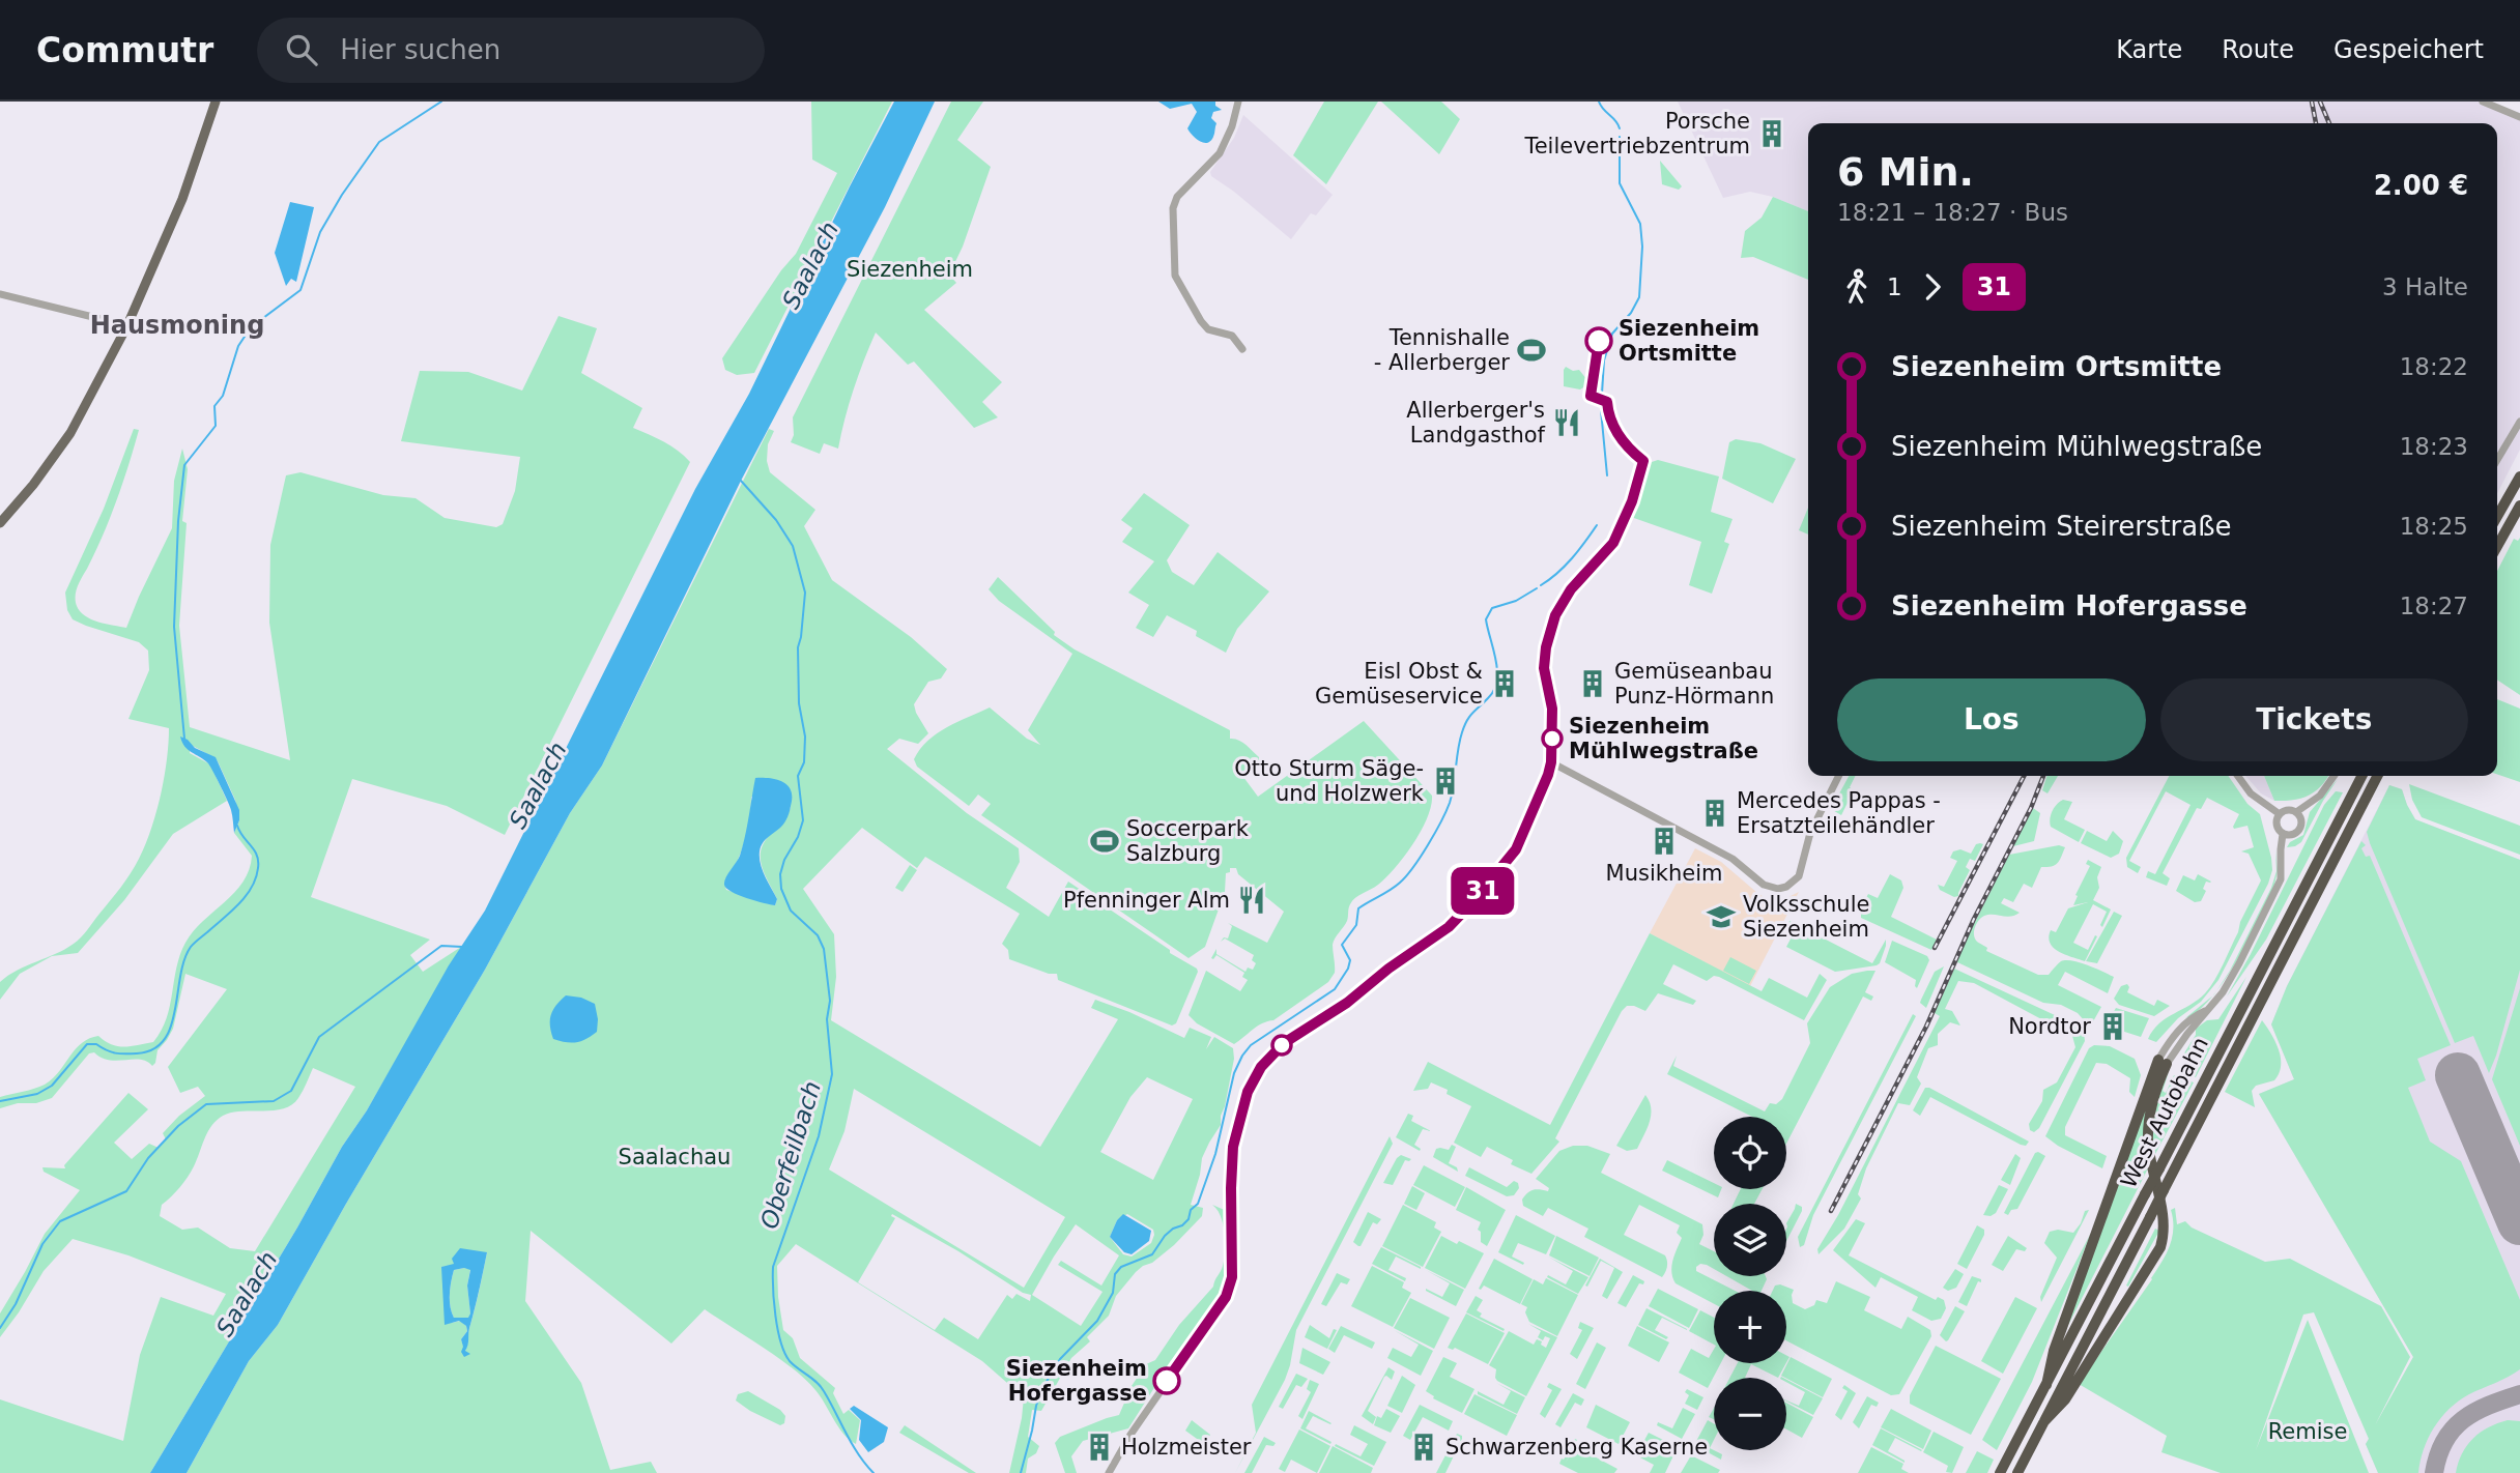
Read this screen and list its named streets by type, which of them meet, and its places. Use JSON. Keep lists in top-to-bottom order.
{
  "streets": {
    "highway": ["West Autobahn"]
  },
  "districts": ["Hausmoning"],
  "water": ["Saalach", "Oberfeilbach"],
  "parks": ["Siezenheim", "Saalachau", "Remise"],
  "places": {
    "building": [
      "Porsche Teilevertriebzentrum",
      "Eisl Obst & Gemüseservice",
      "Gemüseanbau Punz-Hörmann",
      "Otto Sturm Säge- und Holzwerk",
      "Mercedes Pappas - Ersatzteilehändler",
      "Musikheim",
      "Nordtor",
      "Holzmeister",
      "Schwarzenberg Kaserne"
    ],
    "other": ["Siezenheim Ortsmitte", "Siezenheim Mühlwegstraße", "Siezenheim Hofergasse"],
    "sports": ["Tennishalle - Allerberger", "Soccerpark Salzburg"],
    "restaurant": ["Allerberger's Landgasthof", "Pfenninger Alm"],
    "school or university": ["Volksschule Siezenheim"]
  },
  "lines": ["bus line 31"],
  "page": {
    "header": "Commutr",
    "search": "Hier suchen",
    "nav": ["Karte", "Route", "Gespeichert"],
    "on_map": "31",
    "heading": ["6 Min.", "18:21 – 18:27 · Bus", "2.00 €"],
    "legs": ["1", "31", "3 Halte"],
    "list": [
      {
        "name": "Siezenheim Ortsmitte",
        "value": "18:22"
      },
      {
        "name": "Siezenheim Mühlwegstraße",
        "value": "18:23"
      },
      {
        "name": "Siezenheim Steirerstraße",
        "value": "18:25"
      },
      {
        "name": "Siezenheim Hofergasse",
        "value": "18:27"
      }
    ],
    "buttons": ["Los", "Tickets"],
    "map_buttons": ["+", "−"]
  }
}
